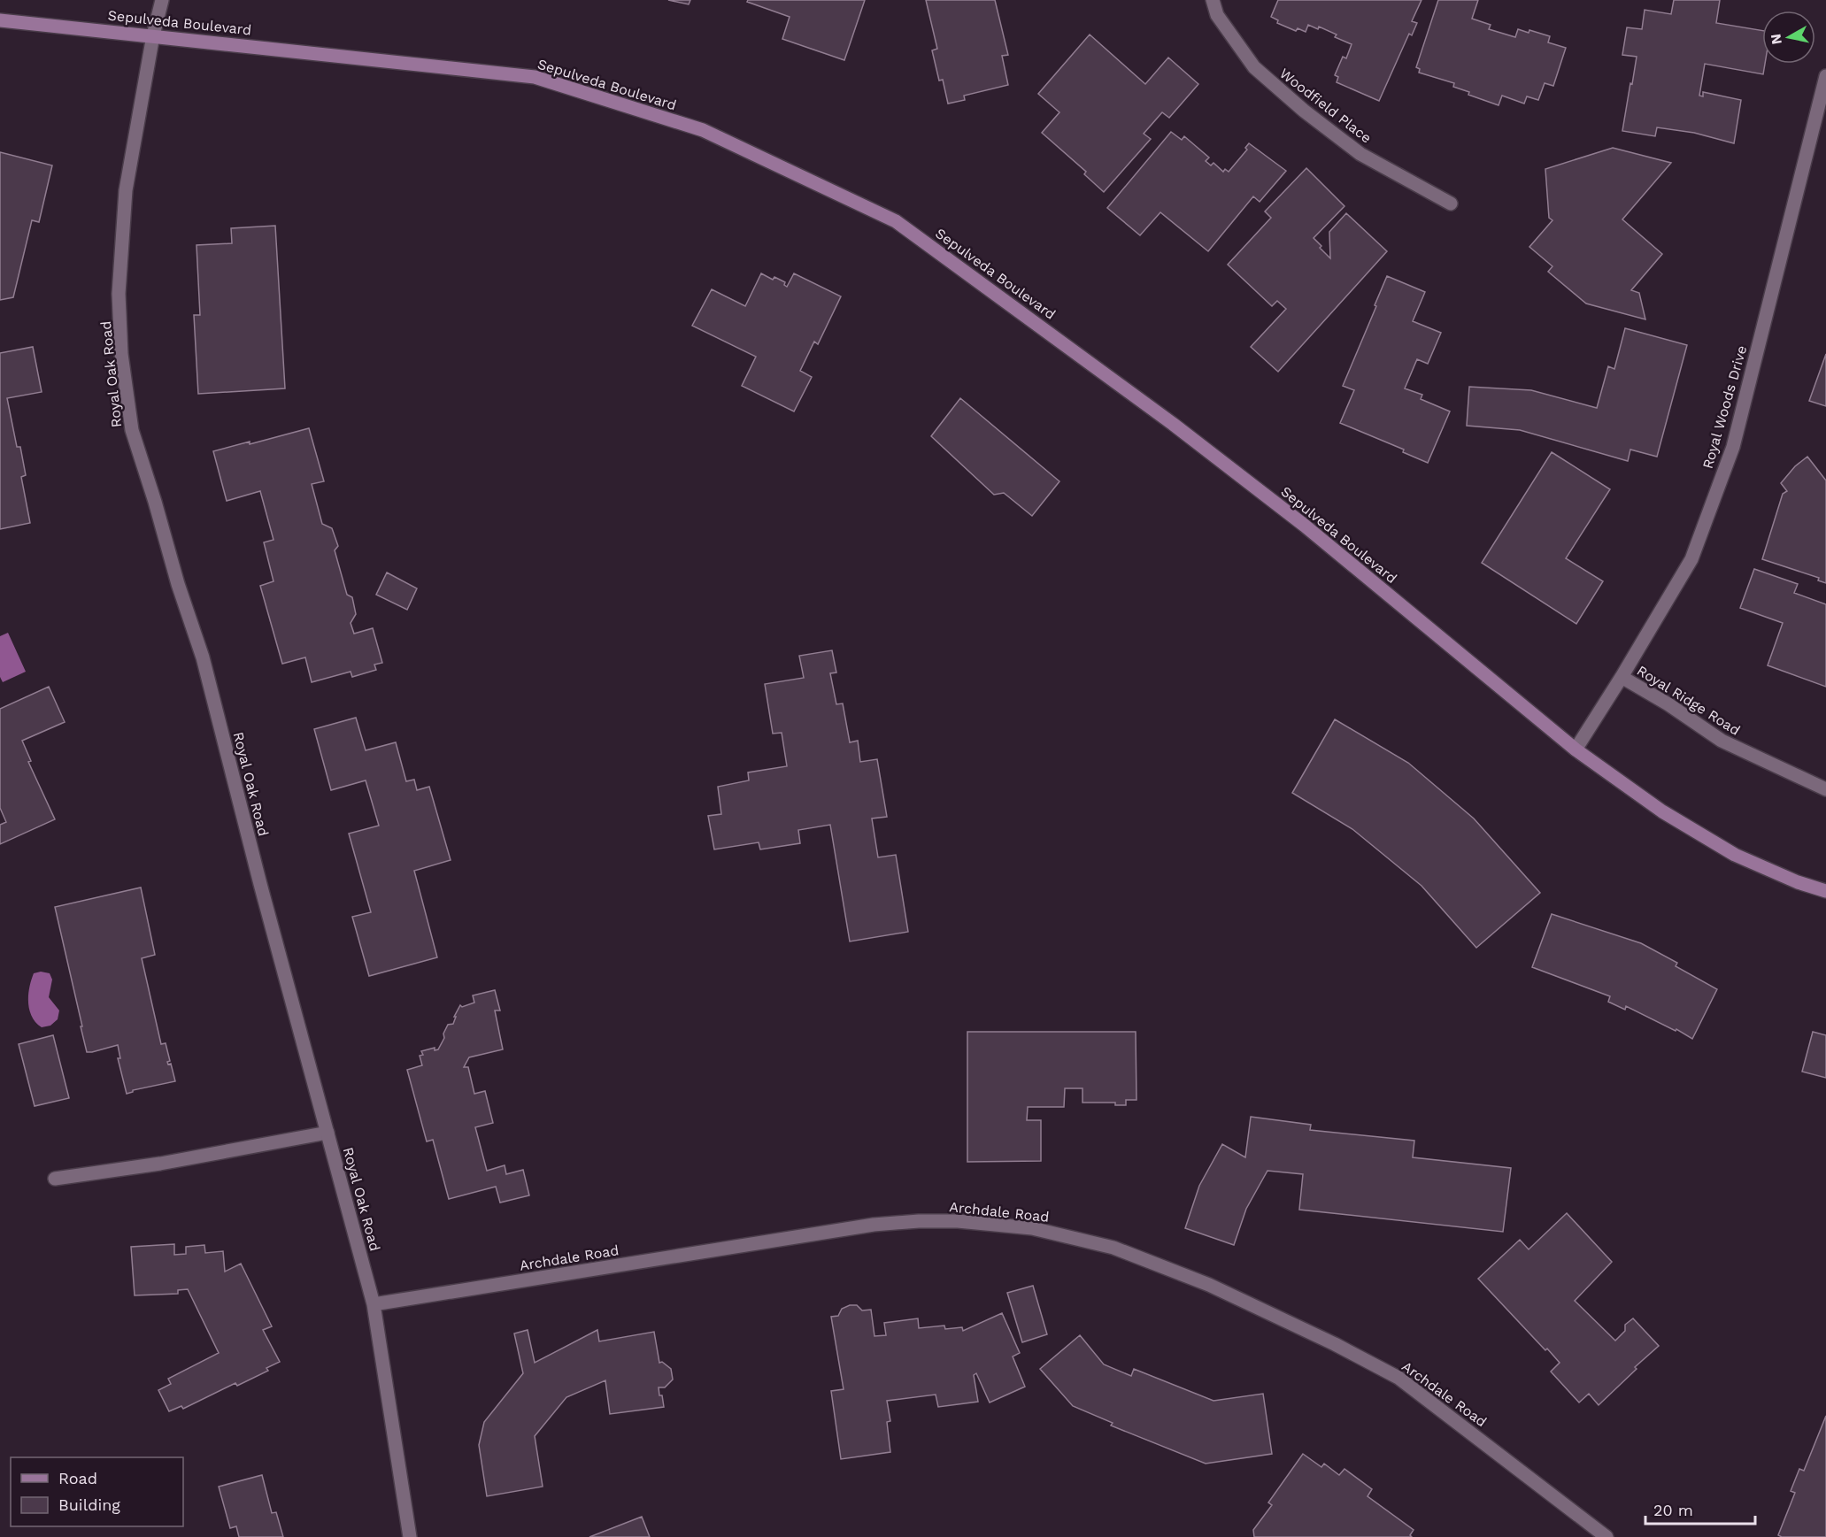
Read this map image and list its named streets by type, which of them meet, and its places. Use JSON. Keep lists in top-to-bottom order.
{
  "streets": {
    "main road": ["Sepulveda Boulevard"],
    "street": [
      "Woodfield Place",
      "Royal Oak Road",
      "Royal Woods Drive",
      "Royal Ridge Road",
      "Archdale Road"
    ]
  },
  "crossings": [
    ["Sepulveda Boulevard", "Royal Oak Road"],
    ["Sepulveda Boulevard", "Royal Woods Drive"],
    ["Royal Oak Road", "Archdale Road"],
    ["Royal Woods Drive", "Royal Ridge Road"]
  ],
  "legend": ["Road", "Building"],
  "scale_bar": "20 m",
  "north": "left"
}
